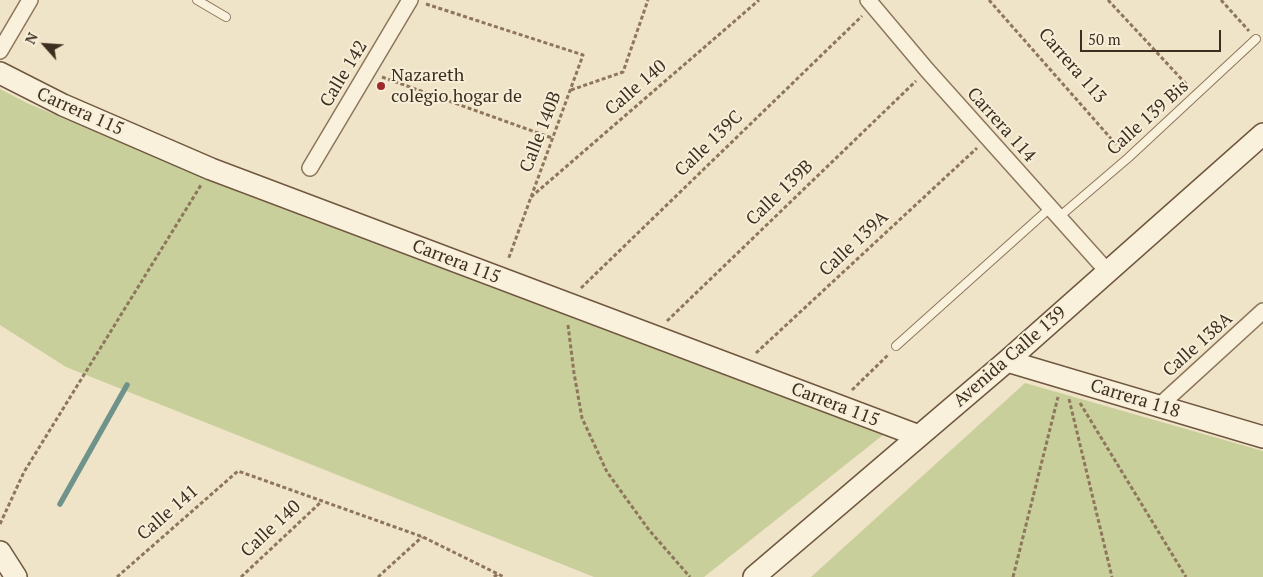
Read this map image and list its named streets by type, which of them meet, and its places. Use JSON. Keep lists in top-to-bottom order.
{
  "streets": {
    "street": [
      "Calle 142",
      "Carrera 115",
      "Carrera 114",
      "Calle 138A",
      "Avenida Calle 139",
      "Carrera 118"
    ],
    "lane": ["Calle 139 Bis"],
    "path": [
      "Carrera 113",
      "Calle 140",
      "Calle 140B",
      "Calle 139C",
      "Calle 139B",
      "Calle 139A",
      "Calle 141"
    ]
  },
  "crossings": [
    ["Carrera 113", "Calle 139 Bis"],
    ["Calle 140", "Calle 140B"],
    ["Calle 140", "Calle 141"],
    ["Carrera 115", "Calle 140B"],
    ["Carrera 115", "Calle 139C"],
    ["Carrera 115", "Calle 139B"],
    ["Carrera 115", "Calle 139A"],
    ["Carrera 115", "Avenida Calle 139"],
    ["Calle 139 Bis", "Carrera 114"],
    ["Carrera 114", "Calle 139C"],
    ["Carrera 114", "Calle 139B"],
    ["Carrera 114", "Calle 139A"],
    ["Carrera 114", "Avenida Calle 139"],
    ["Calle 138A", "Carrera 118"],
    ["Avenida Calle 139", "Carrera 118"]
  ],
  "places": ["Nazareth colegio hogar de"],
  "scale_bar": "50 m",
  "north": "top left"
}
